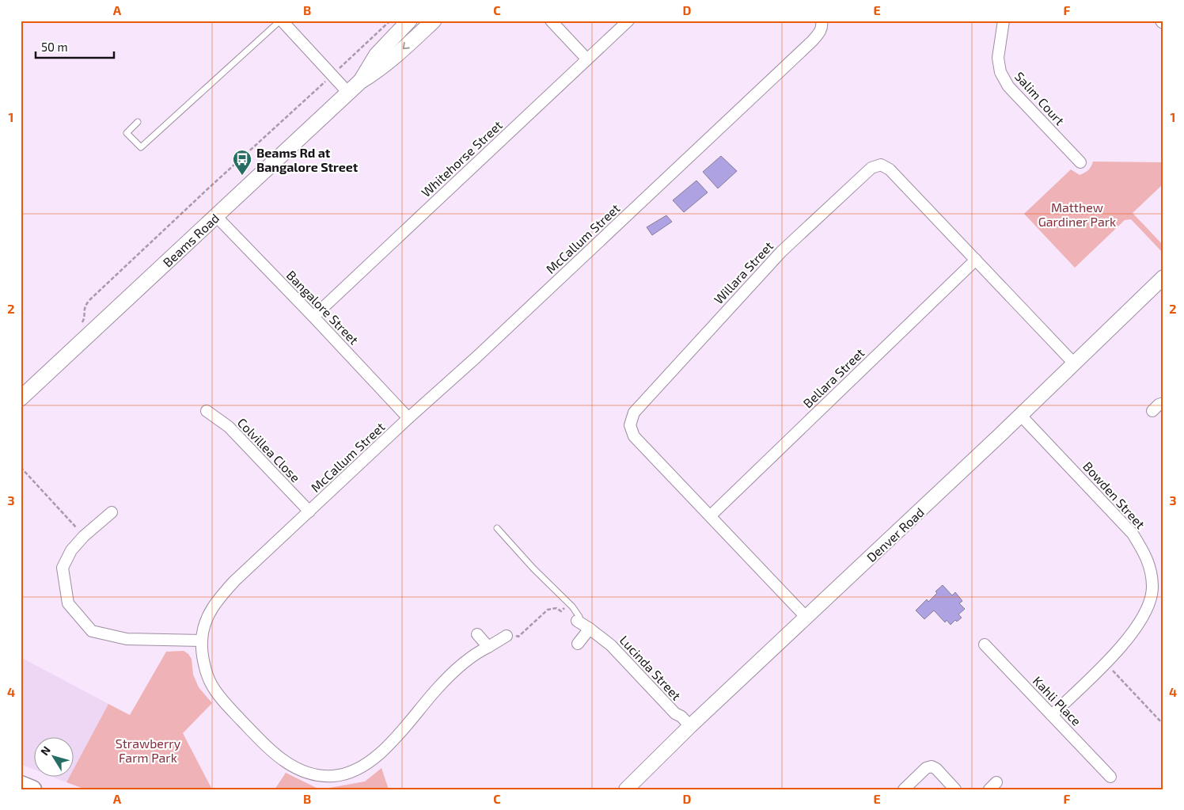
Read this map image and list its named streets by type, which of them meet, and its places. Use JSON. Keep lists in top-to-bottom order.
{
  "streets": {
    "main road": ["Beams Road"],
    "street": [
      "Salim Court",
      "Whitehorse Street",
      "McCallum Street",
      "Willara Street",
      "Bangalore Street",
      "Bellara Street",
      "Colvillea Close",
      "Bowden Street",
      "Denver Road",
      "Lucinda Street",
      "Kahli Place"
    ]
  },
  "crossings": [
    ["Whitehorse Street", "Bangalore Street"],
    ["McCallum Street", "Bangalore Street"],
    ["McCallum Street", "Colvillea Close"],
    ["Beams Road", "Bangalore Street"],
    ["Willara Street", "Bellara Street"],
    ["Willara Street", "Denver Road"],
    ["Bowden Street", "Denver Road"],
    ["Bowden Street", "Kahli Place"],
    ["Denver Road", "Lucinda Street"]
  ],
  "parks": ["Matthew Gardiner Park", "Strawberry Farm Park"],
  "places": {
    "bus stop": ["Beams Rd at Bangalore Street"]
  },
  "scale_bar": "50 m",
  "north": "top left",
  "grid": {
    "columns": [
      "A",
      "B",
      "C",
      "D",
      "E",
      "F"
    ],
    "rows": [
      "1",
      "2",
      "3",
      "4"
    ]
  }
}
